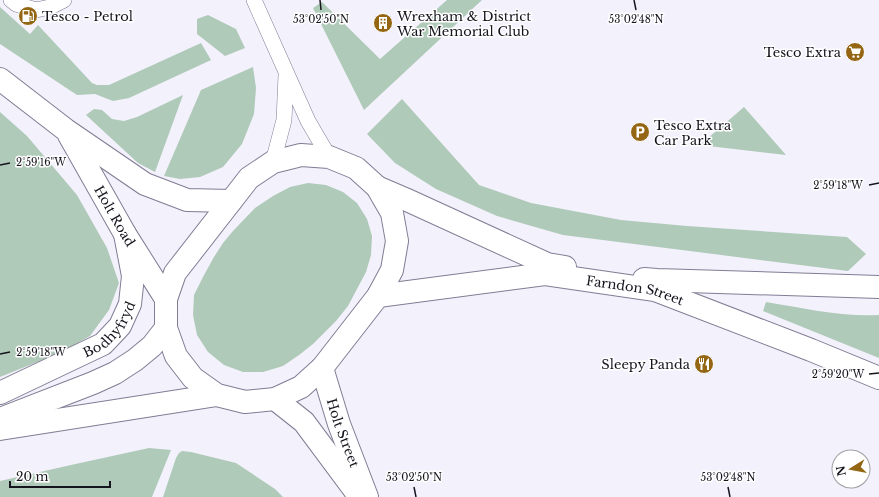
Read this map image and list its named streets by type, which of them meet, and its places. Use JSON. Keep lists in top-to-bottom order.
{
  "streets": {
    "main road": [
      "Holt Road",
      "Farndon Street",
      "Bodhyfryd",
      "Holt Street"
    ]
  },
  "crossings": [
    ["Holt Road", "Bodhyfryd"]
  ],
  "places": {
    "fuel station": ["Tesco - Petrol"],
    "building": ["Wrexham & District War Memorial Club"],
    "supermarket": ["Tesco Extra"],
    "parking": ["Tesco Extra Car Park"],
    "restaurant": ["Sleepy Panda"]
  },
  "scale_bar": "20 m",
  "north": "left",
  "coordinates": [
    "53°02'50\"N",
    "53°02'48\"N",
    "2°59'16\"W",
    "2°59'18\"W",
    "2°59'20\"W"
  ]
}
